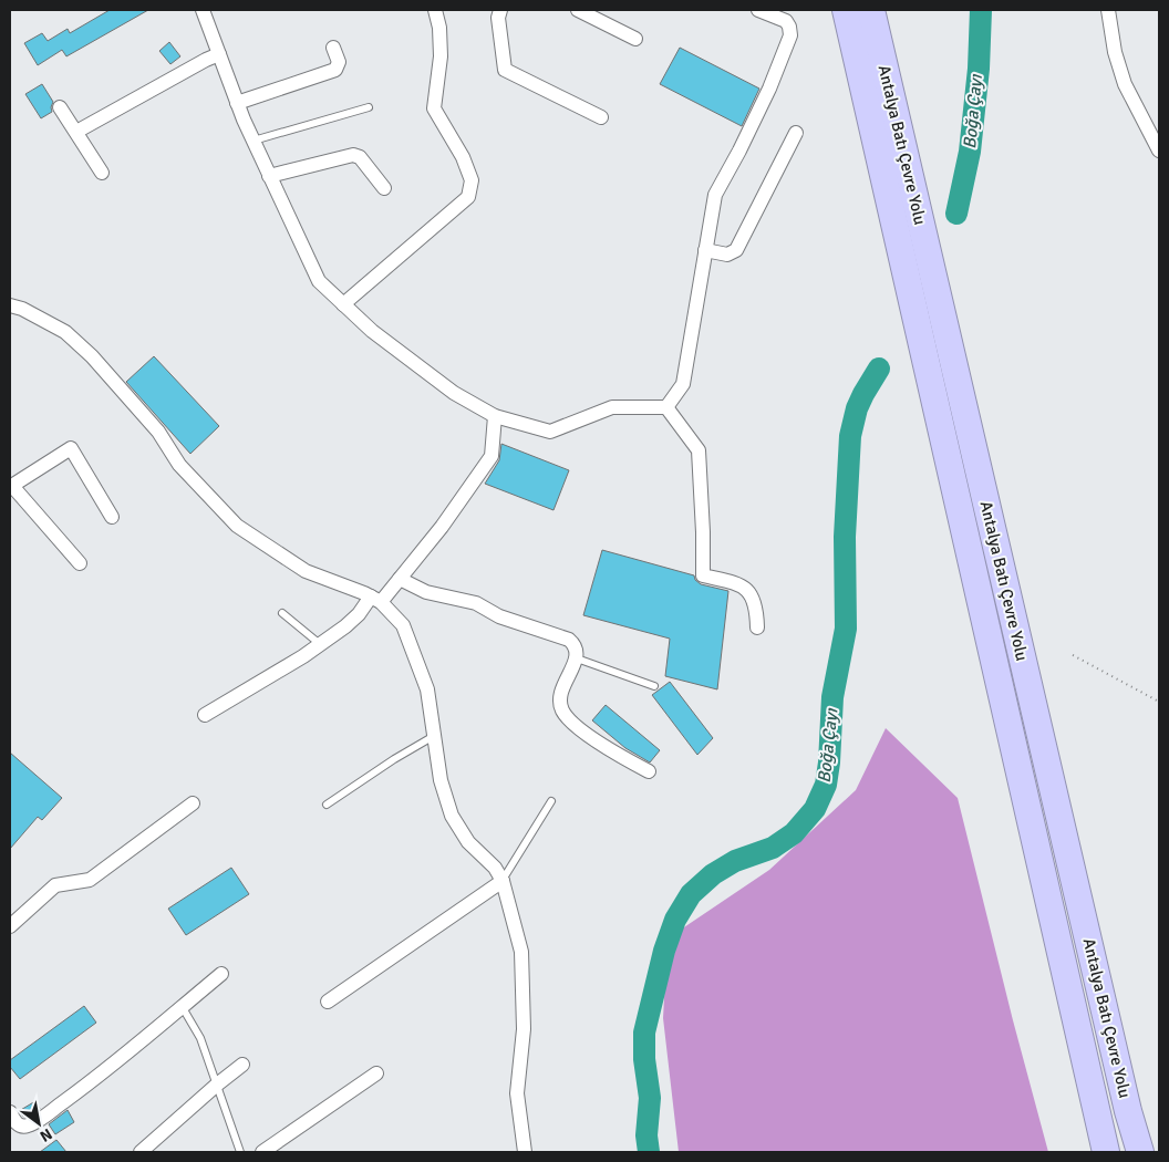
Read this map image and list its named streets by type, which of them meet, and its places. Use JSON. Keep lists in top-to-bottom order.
{
  "streets": {
    "highway": ["Antalya Batı Çevre Yolu"]
  },
  "water": ["Boğa Çayı"],
  "north": "bottom right"
}
